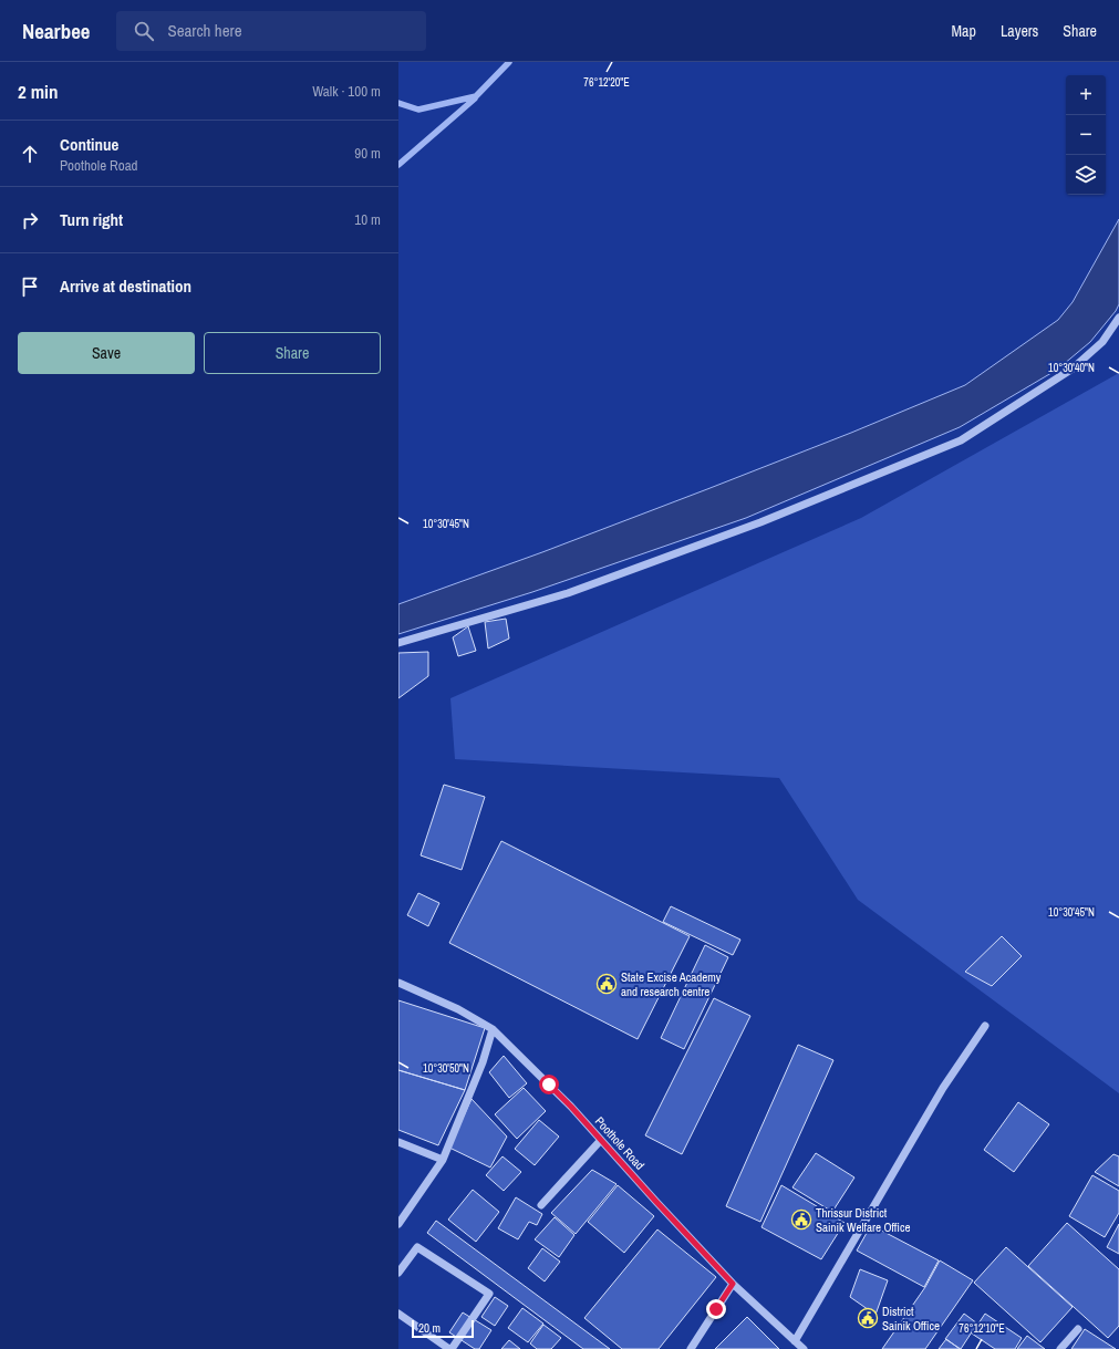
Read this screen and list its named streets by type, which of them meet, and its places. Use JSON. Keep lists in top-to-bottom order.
{
  "streets": {
    "street": ["Poothole Road"]
  },
  "places": {
    "public building": ["State Excise Academy and research centre", "Thrissur District Sainik Welfare Office", "District Sainik Office"]
  },
  "scale_bar": "20 m",
  "page": {
    "header": "Nearbee",
    "search": "Search here",
    "nav": ["Map", "Layers", "Share"],
    "heading": ["2 min", "Walk · 100 m"],
    "map_buttons": ["+", "−"],
    "list": [
      ["Continue", "Poothole Road", "90 m"],
      ["Turn right", "10 m"],
      "Arrive at destination"
    ],
    "buttons": ["Save", "Share"],
    "scale": "20 m"
  },
  "coordinates": [
    "76°12'20\"E",
    "10°30'40\"N",
    "10°30'45\"N",
    "10°30'50\"N",
    "76°12'10\"E"
  ]
}
